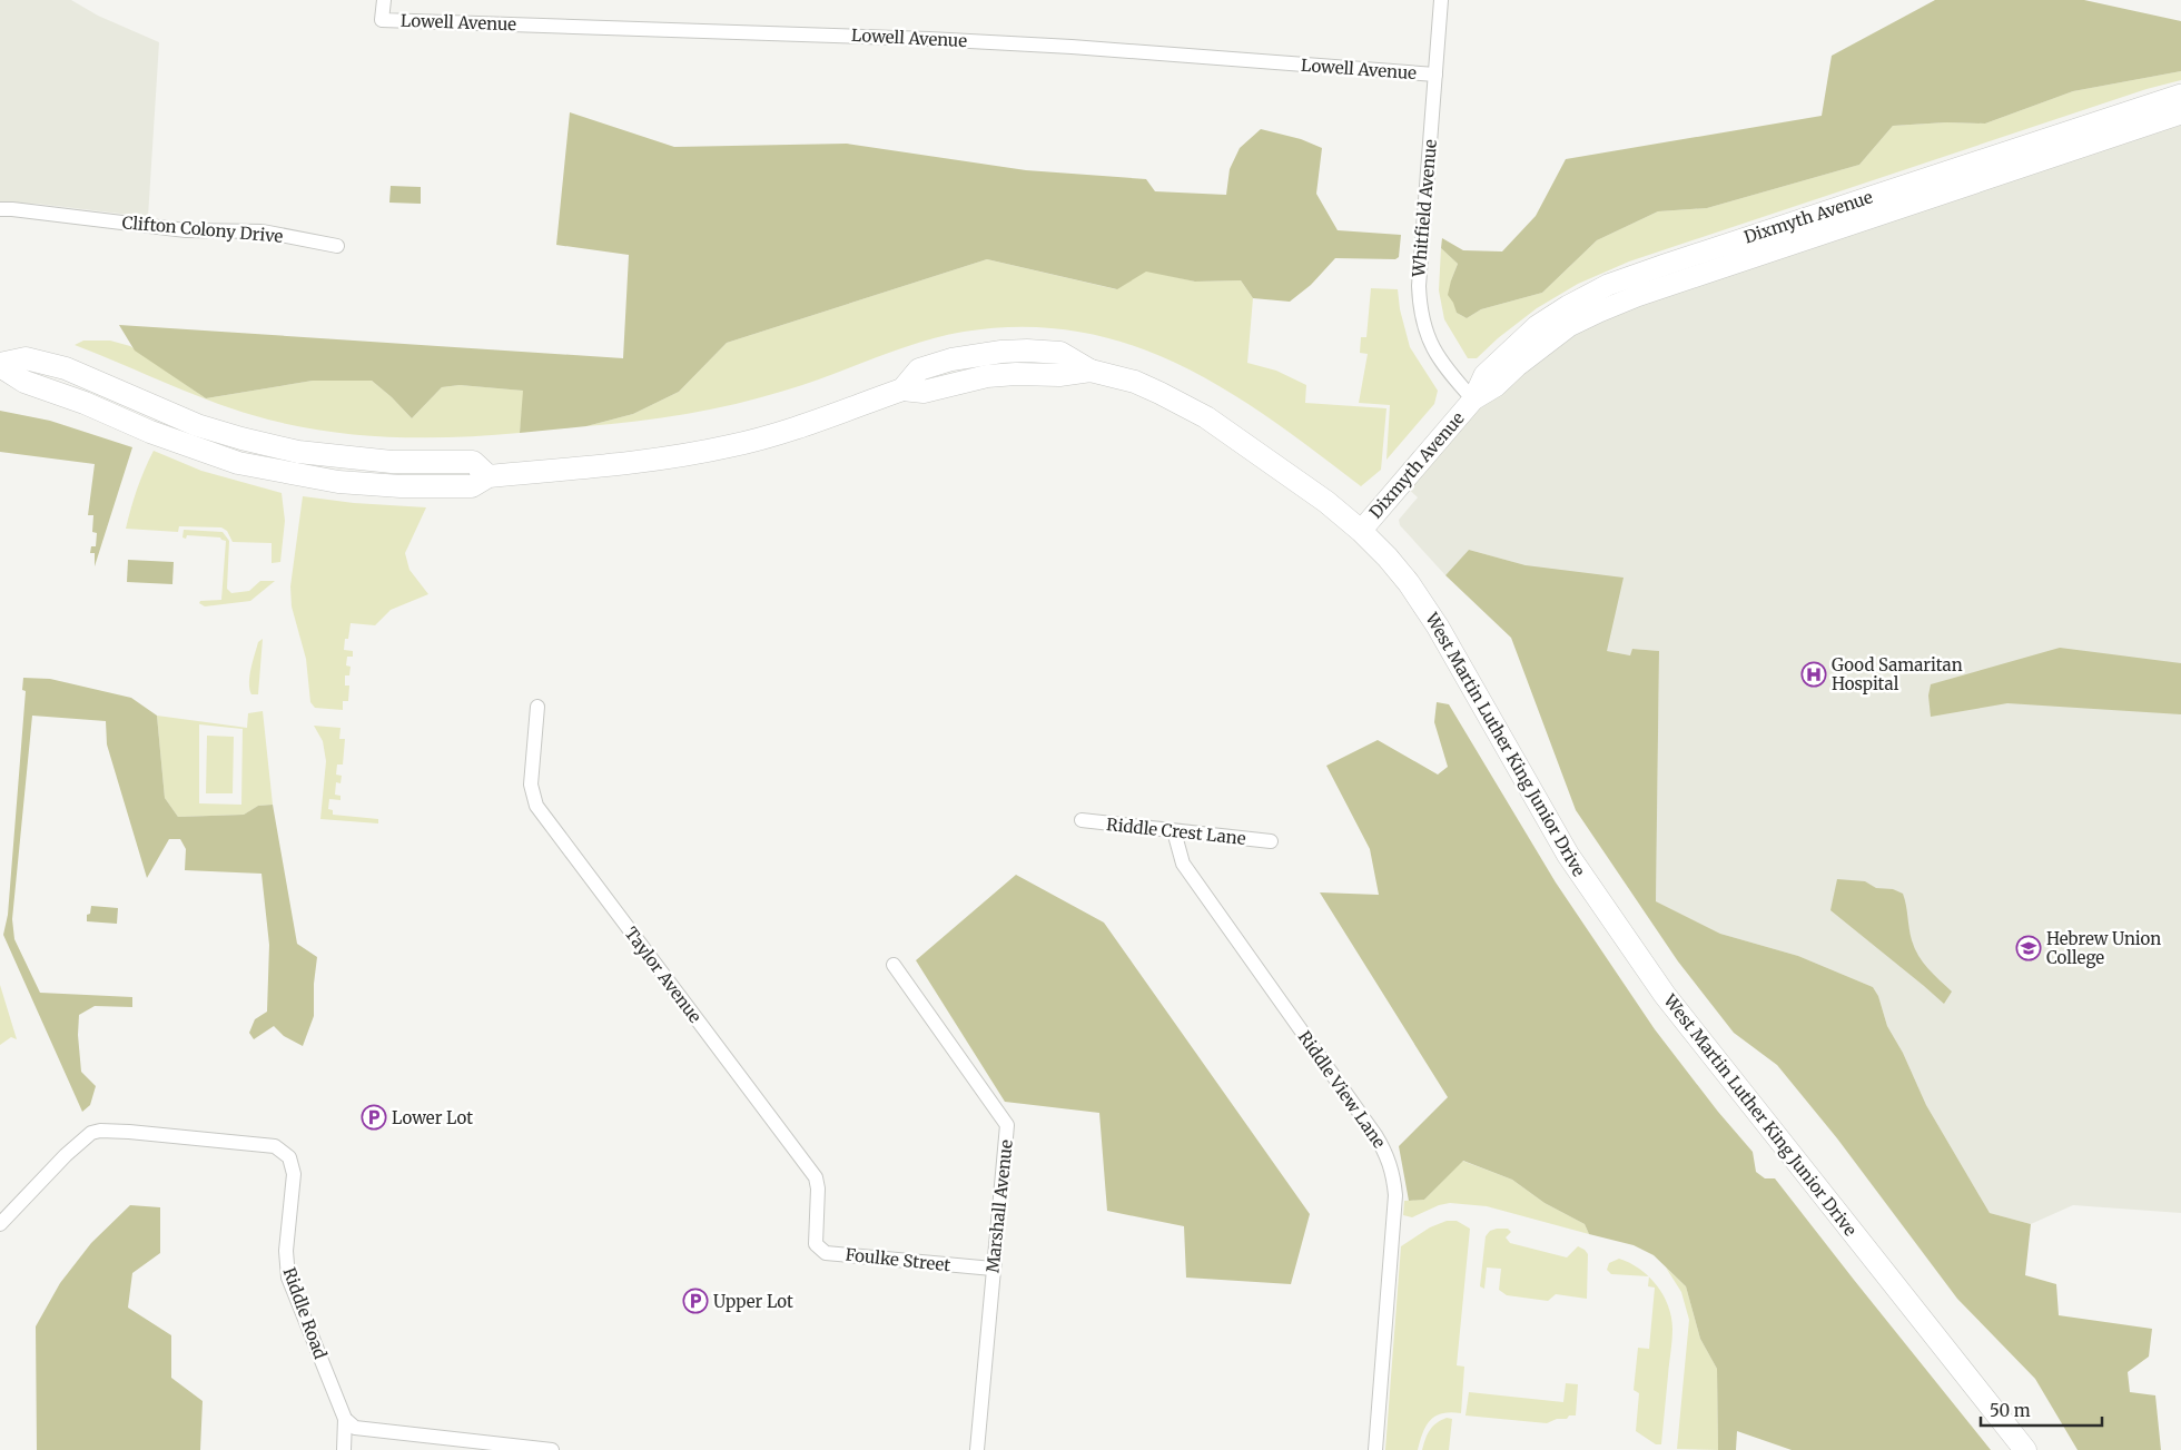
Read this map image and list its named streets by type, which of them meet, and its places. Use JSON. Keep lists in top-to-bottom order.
{
  "streets": {
    "main road": ["West Martin Luther King Junior Drive"],
    "street": [
      "Lowell Avenue",
      "Whitfield Avenue",
      "Dixmyth Avenue",
      "Clifton Colony Drive",
      "Riddle Crest Lane",
      "Taylor Avenue",
      "Riddle View Lane",
      "Marshall Avenue",
      "Foulke Street",
      "Riddle Road"
    ]
  },
  "crossings": [
    ["Lowell Avenue", "Whitfield Avenue"],
    ["Whitfield Avenue", "Dixmyth Avenue"],
    ["Dixmyth Avenue", "West Martin Luther King Junior Drive"],
    ["Riddle Crest Lane", "Riddle View Lane"],
    ["Taylor Avenue", "Foulke Street"],
    ["Marshall Avenue", "Foulke Street"]
  ],
  "places": {
    "hospital": ["Good Samaritan Hospital"],
    "school or university": ["Hebrew Union College"],
    "parking": ["Lower Lot", "Upper Lot"]
  },
  "scale_bar": "50 m"
}
